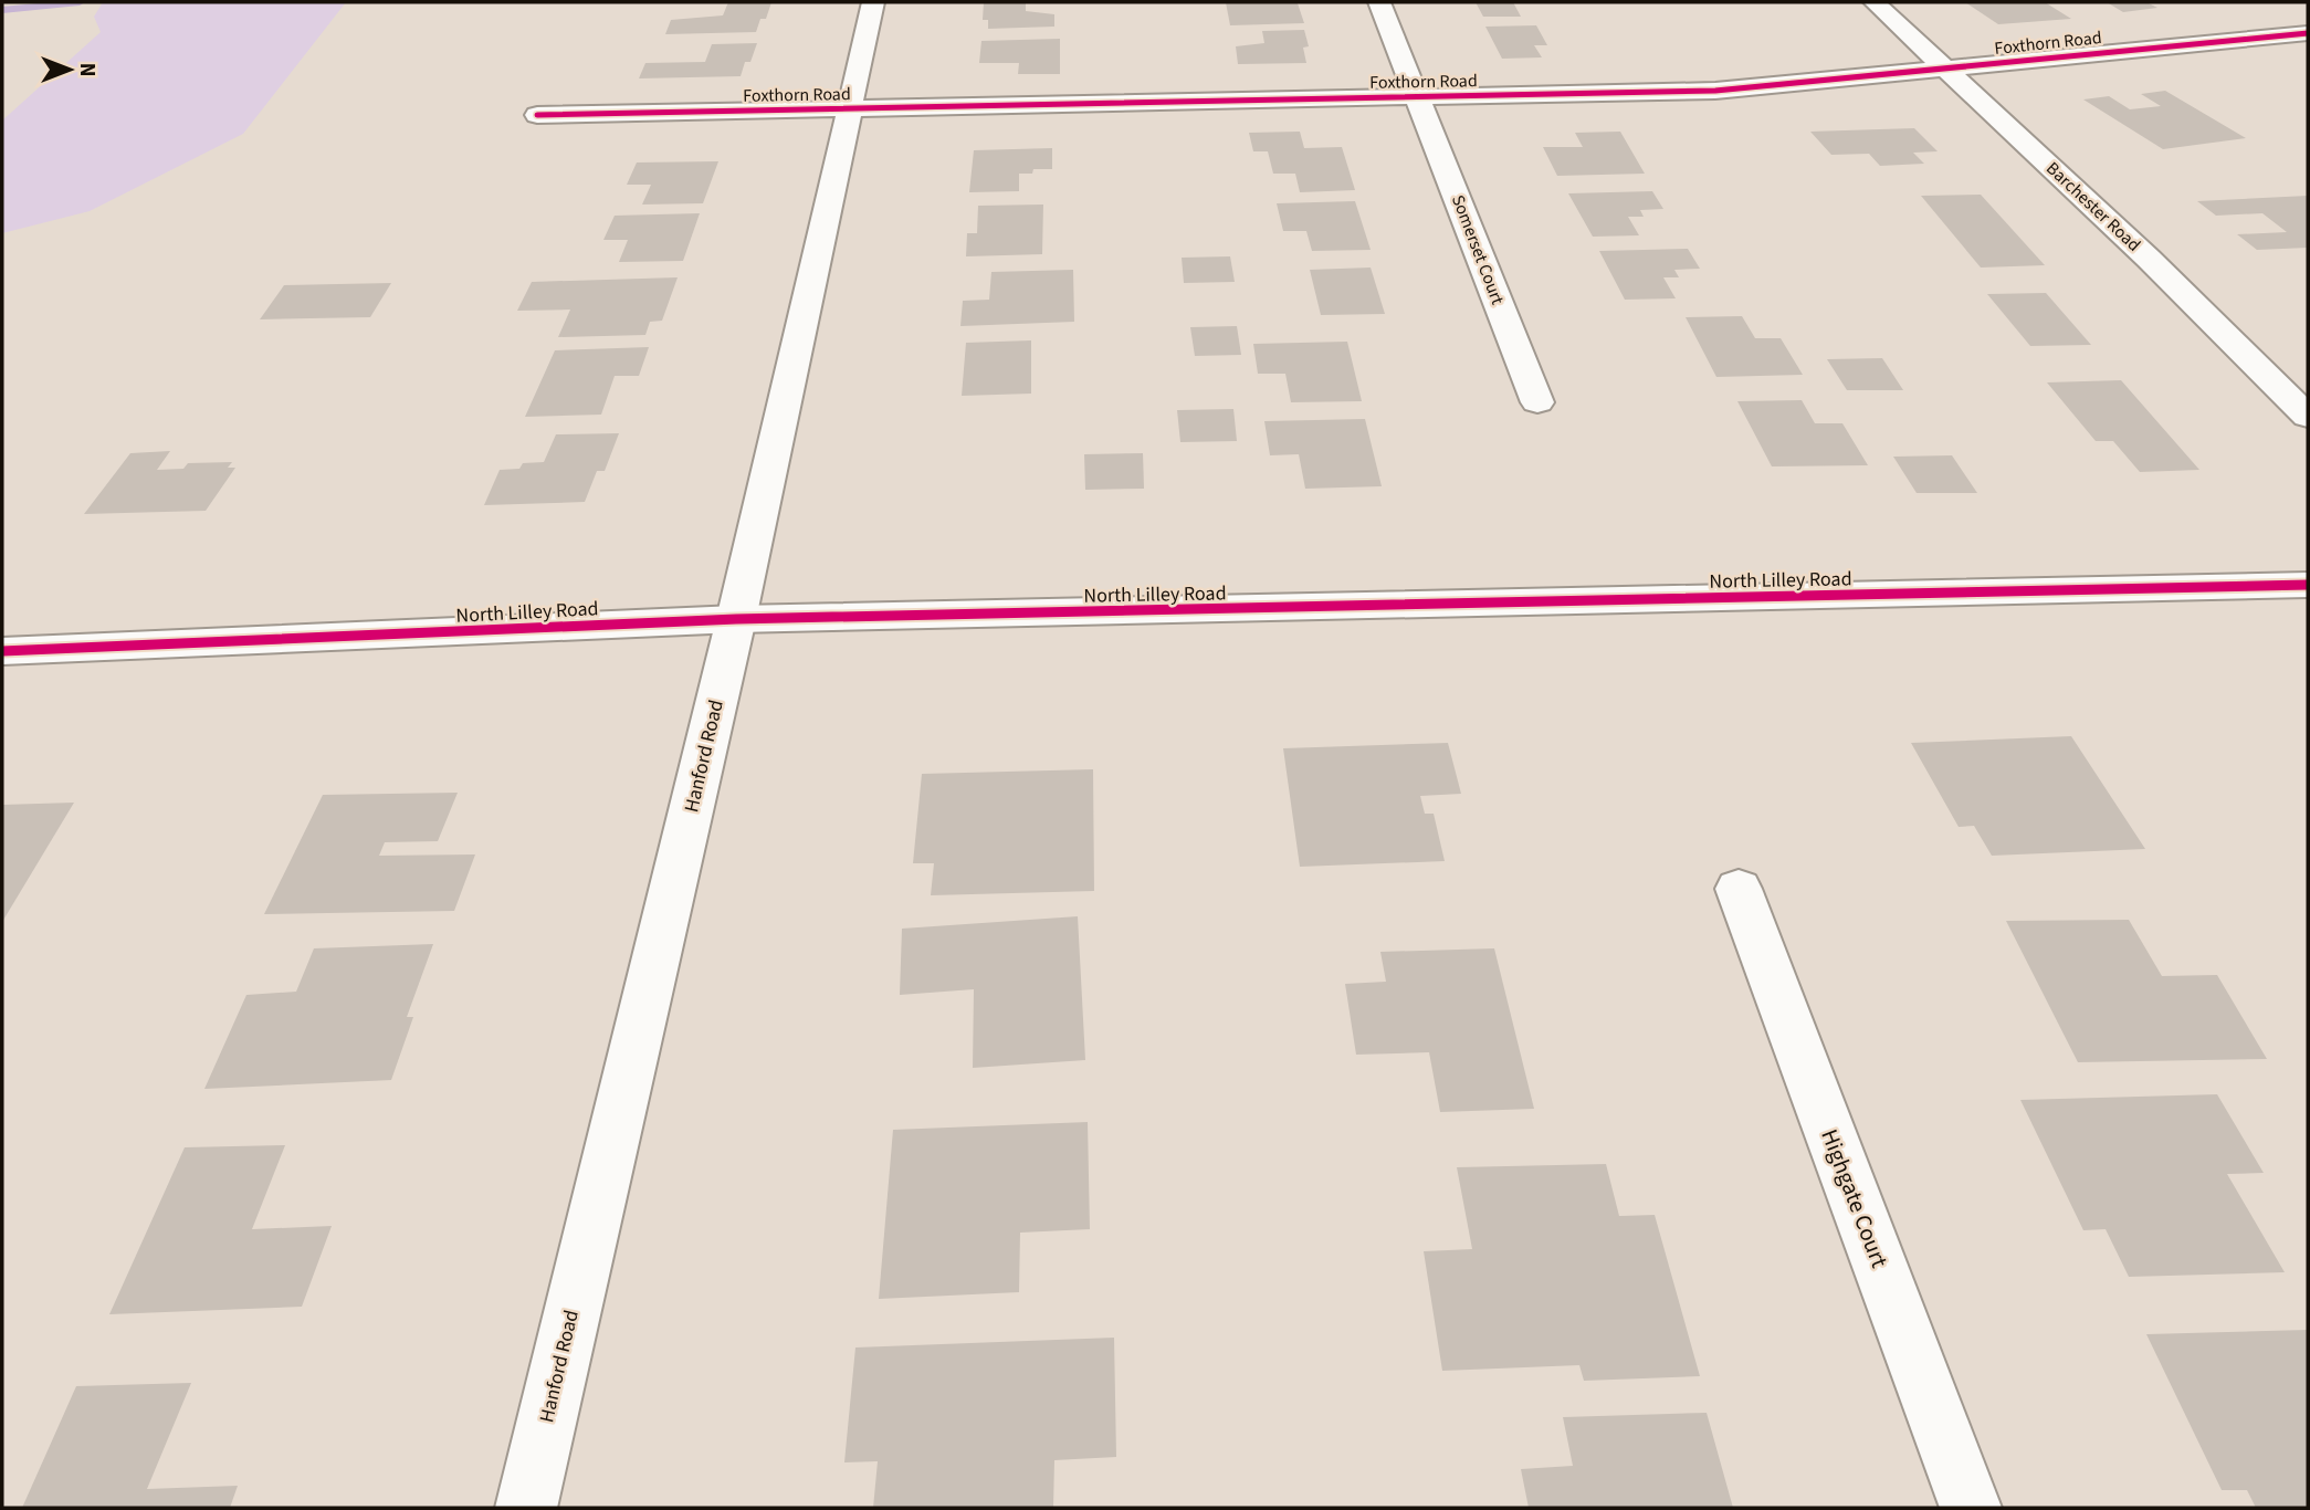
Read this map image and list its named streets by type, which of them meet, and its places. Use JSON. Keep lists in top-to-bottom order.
{
  "streets": {
    "street": [
      "Foxthorn Road",
      "Barchester Road",
      "Somerset Court",
      "North Lilley Road",
      "Hanford Road",
      "Highgate Court"
    ]
  },
  "crossings": [
    ["Foxthorn Road", "Barchester Road"],
    ["Foxthorn Road", "Somerset Court"],
    ["Foxthorn Road", "Hanford Road"],
    ["North Lilley Road", "Hanford Road"]
  ],
  "north": "right"
}
